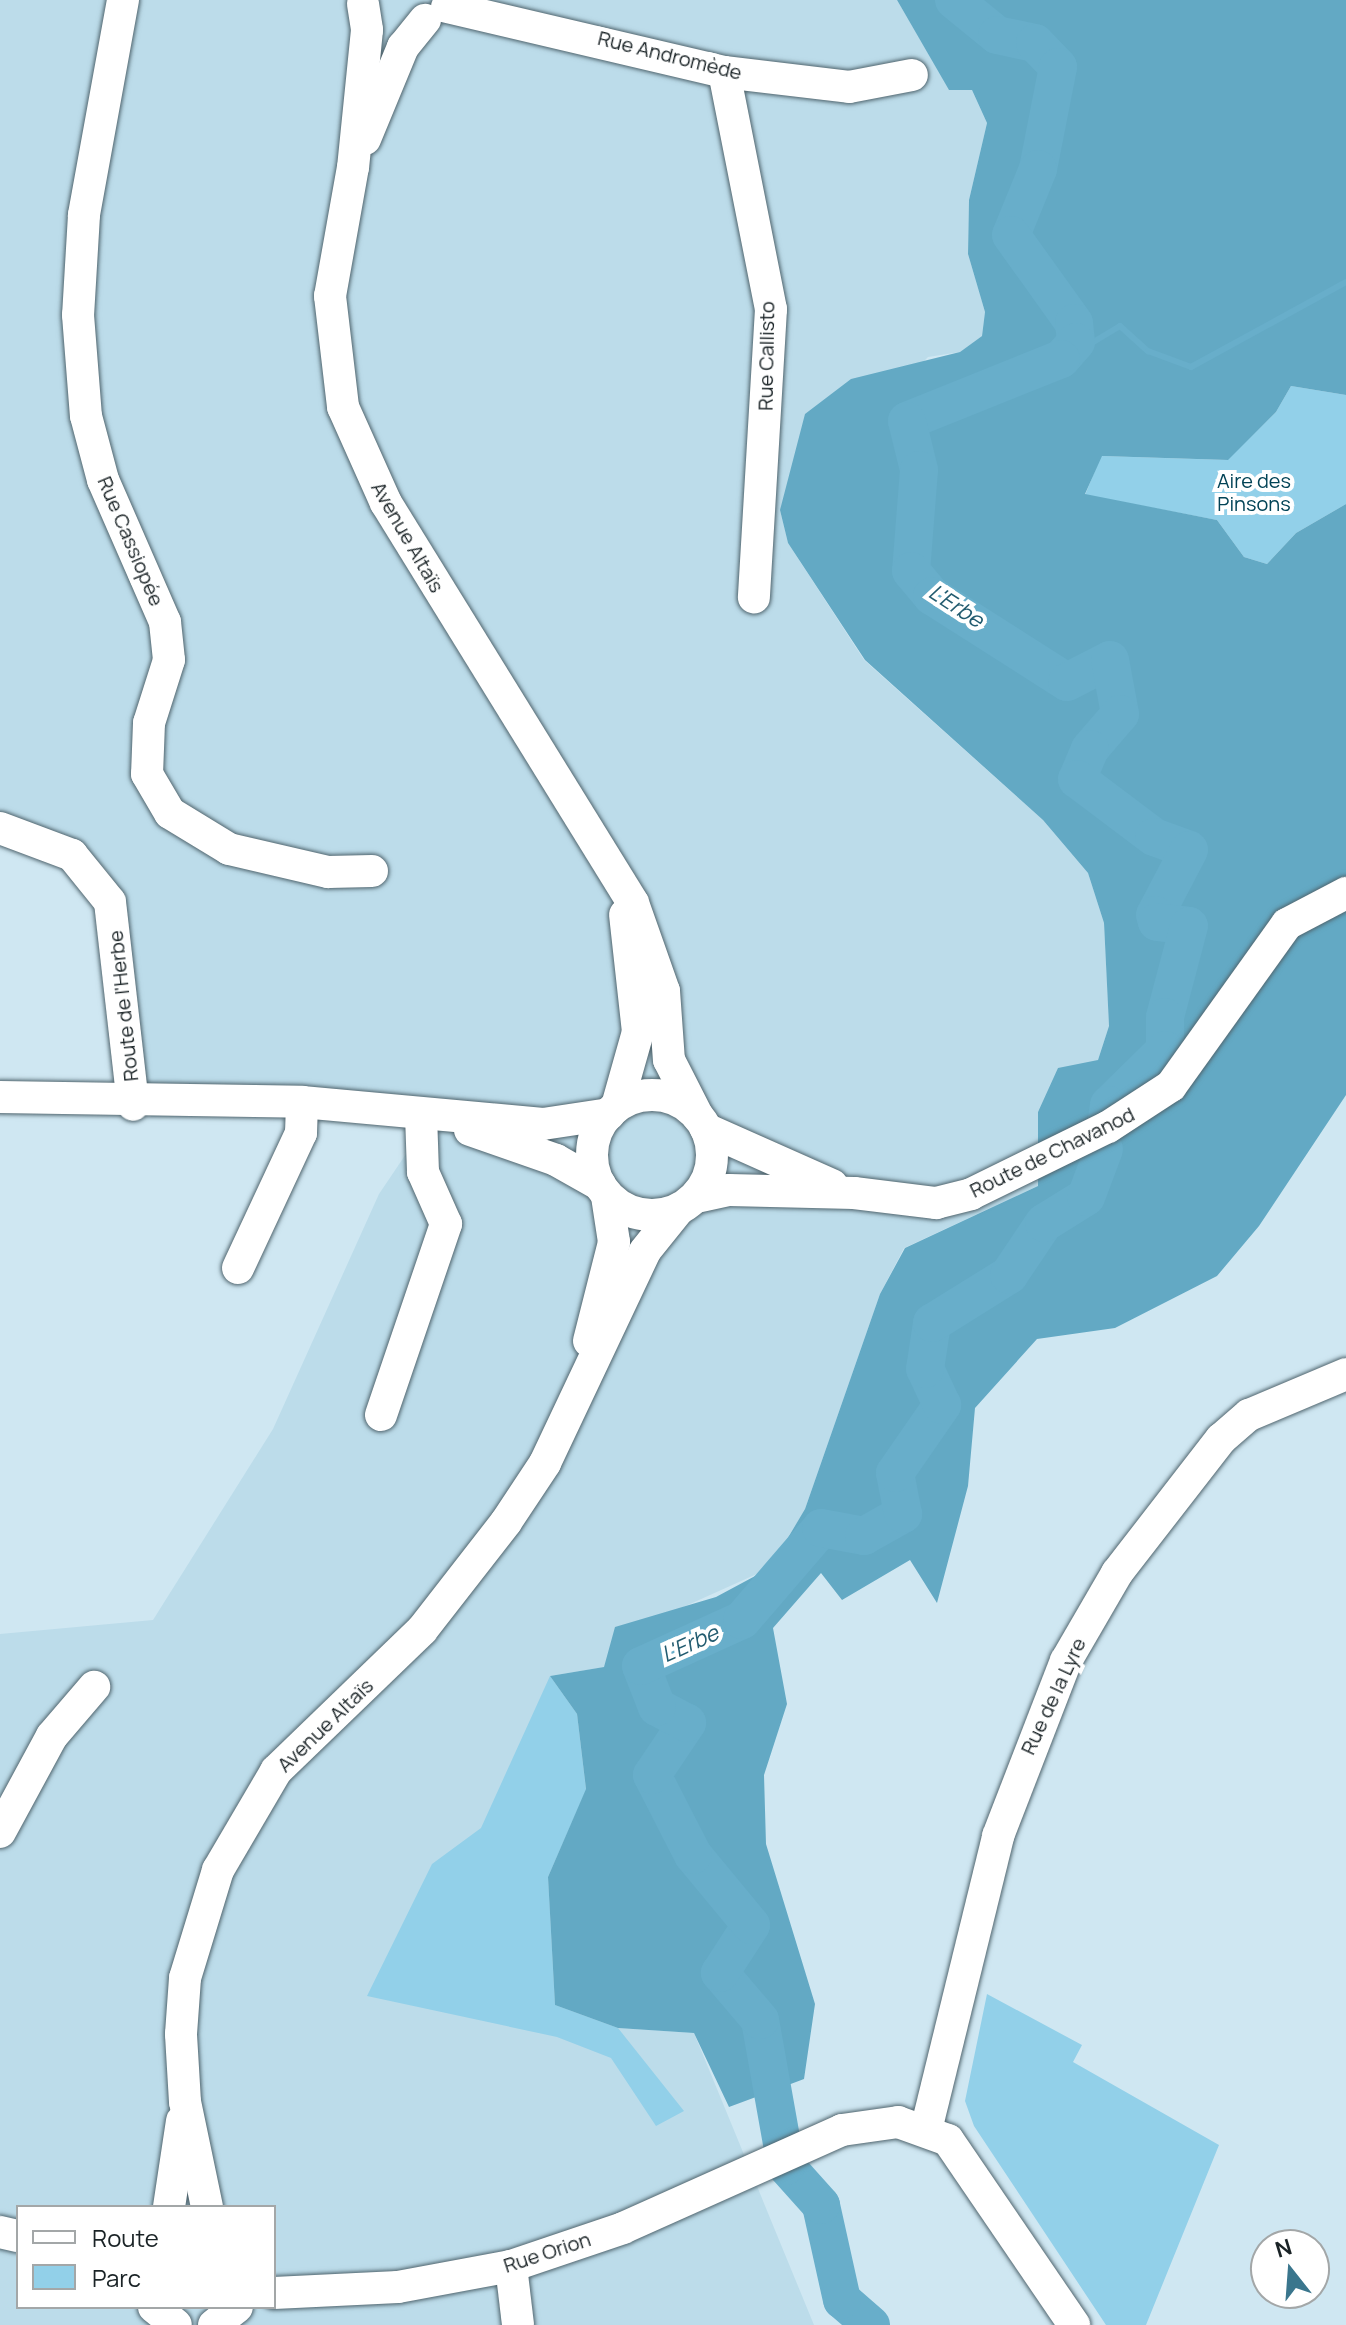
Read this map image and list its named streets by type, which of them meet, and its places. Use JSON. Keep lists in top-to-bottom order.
{
  "streets": {
    "street": [
      "Rue Andromède",
      "Rue Callisto",
      "Avenue Altaïs",
      "Rue Cassiopée",
      "Route de l'Herbe",
      "Route de Chavanod",
      "Rue de la Lyre",
      "Rue Orion"
    ]
  },
  "crossings": [
    ["Rue Andromède", "Rue Callisto"],
    ["Rue Andromède", "Avenue Altaïs"],
    ["Avenue Altaïs", "Route de Chavanod"],
    ["Rue de la Lyre", "Rue Orion"]
  ],
  "water": ["L'Erbe"],
  "parks": ["Aire des Pinsons"],
  "legend": ["Route", "Parc"],
  "north": "top"
}
